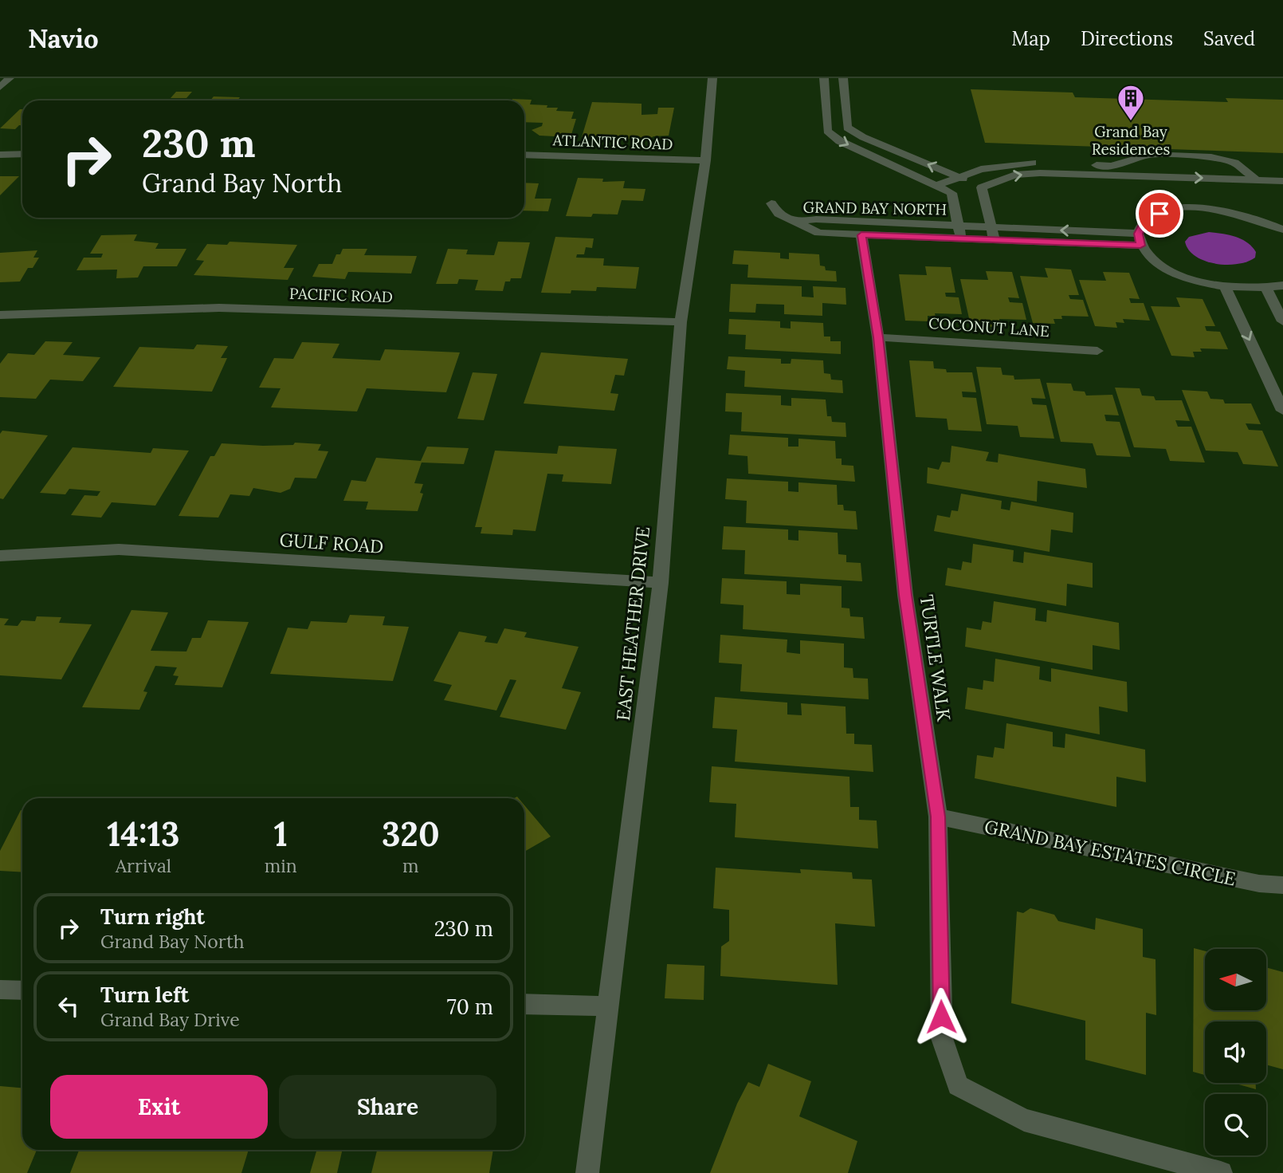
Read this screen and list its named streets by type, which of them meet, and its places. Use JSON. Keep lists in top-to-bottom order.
{
  "streets": {
    "street": [
      "ATLANTIC ROAD",
      "GRAND BAY NORTH",
      "PACIFIC ROAD",
      "COCONUT LANE",
      "GULF ROAD",
      "EAST HEATHER DRIVE",
      "TURTLE WALK",
      "GRAND BAY ESTATES CIRCLE"
    ]
  },
  "crossings": [
    ["ATLANTIC ROAD", "EAST HEATHER DRIVE"],
    ["GRAND BAY NORTH", "TURTLE WALK"],
    ["PACIFIC ROAD", "EAST HEATHER DRIVE"],
    ["COCONUT LANE", "TURTLE WALK"],
    ["GULF ROAD", "EAST HEATHER DRIVE"],
    ["TURTLE WALK", "GRAND BAY ESTATES CIRCLE"]
  ],
  "places": {
    "building": ["Grand Bay Residences"]
  },
  "north": "left",
  "page": {
    "header": "Navio",
    "nav": ["Map", "Directions", "Saved"],
    "turn": ["230 m", "Grand Bay North"],
    "eta": [
      "14:13",
      "Arrival",
      "1",
      "min",
      "320",
      "m"
    ],
    "list": [
      {
        "name": "Turn right",
        "note": "Grand Bay North",
        "value": "230 m"
      },
      {
        "name": "Turn left",
        "note": "Grand Bay Drive",
        "value": "70 m"
      }
    ],
    "buttons": ["Exit", "Share"]
  }
}
